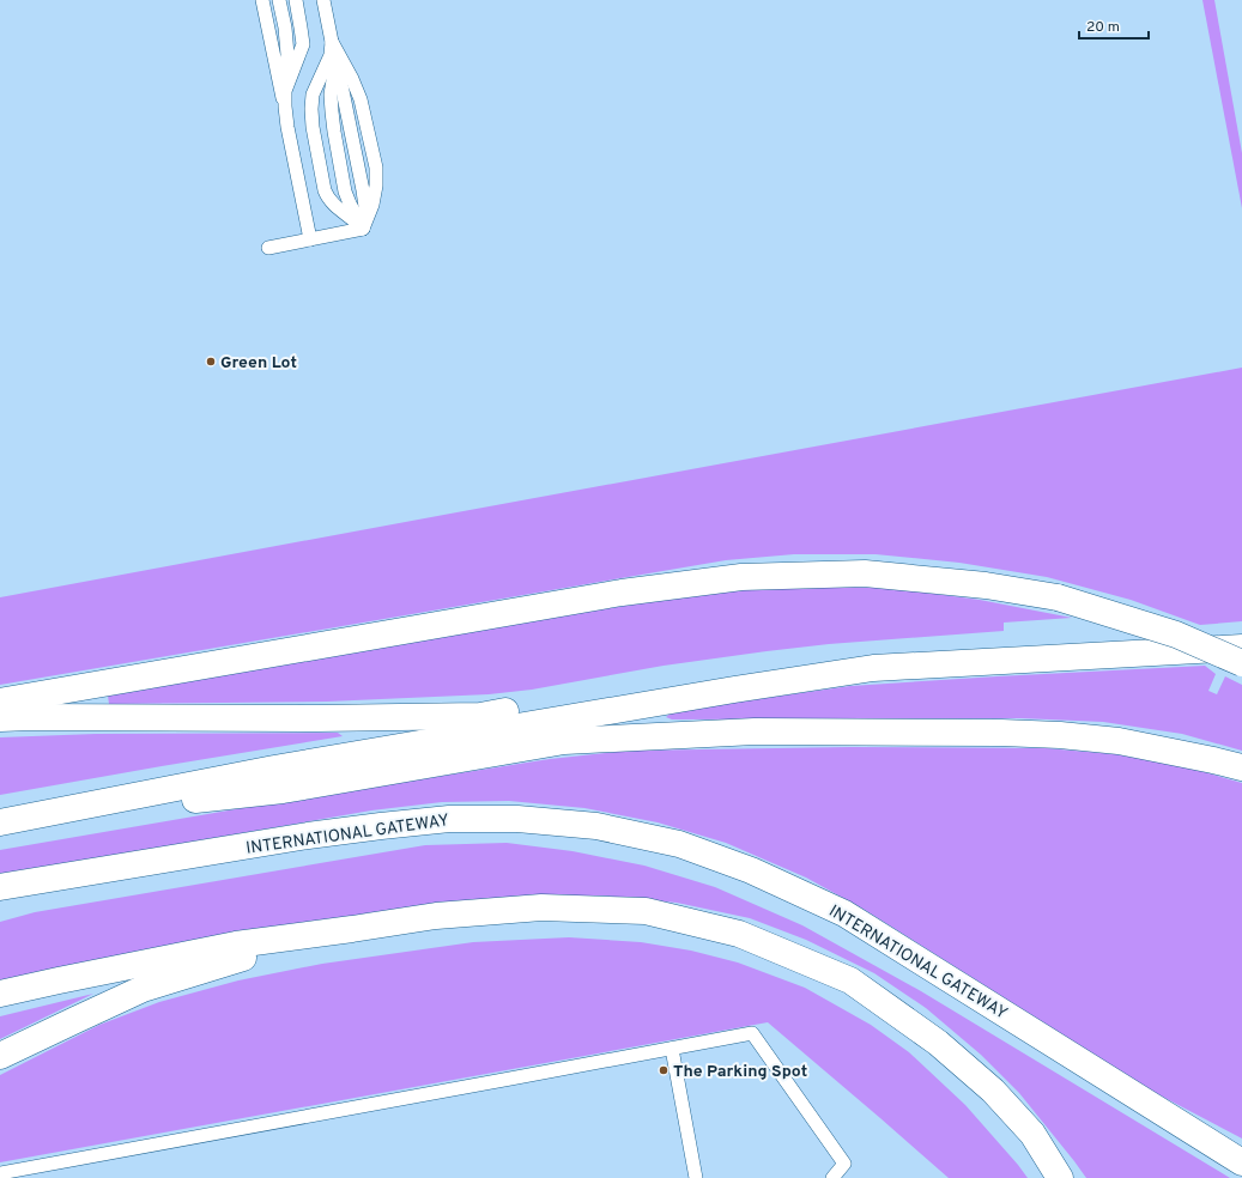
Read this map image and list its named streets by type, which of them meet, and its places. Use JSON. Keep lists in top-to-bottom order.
{
  "streets": {
    "highway": ["INTERNATIONAL GATEWAY"]
  },
  "places": ["Green Lot", "The Parking Spot"],
  "scale_bar": "20 m"
}
